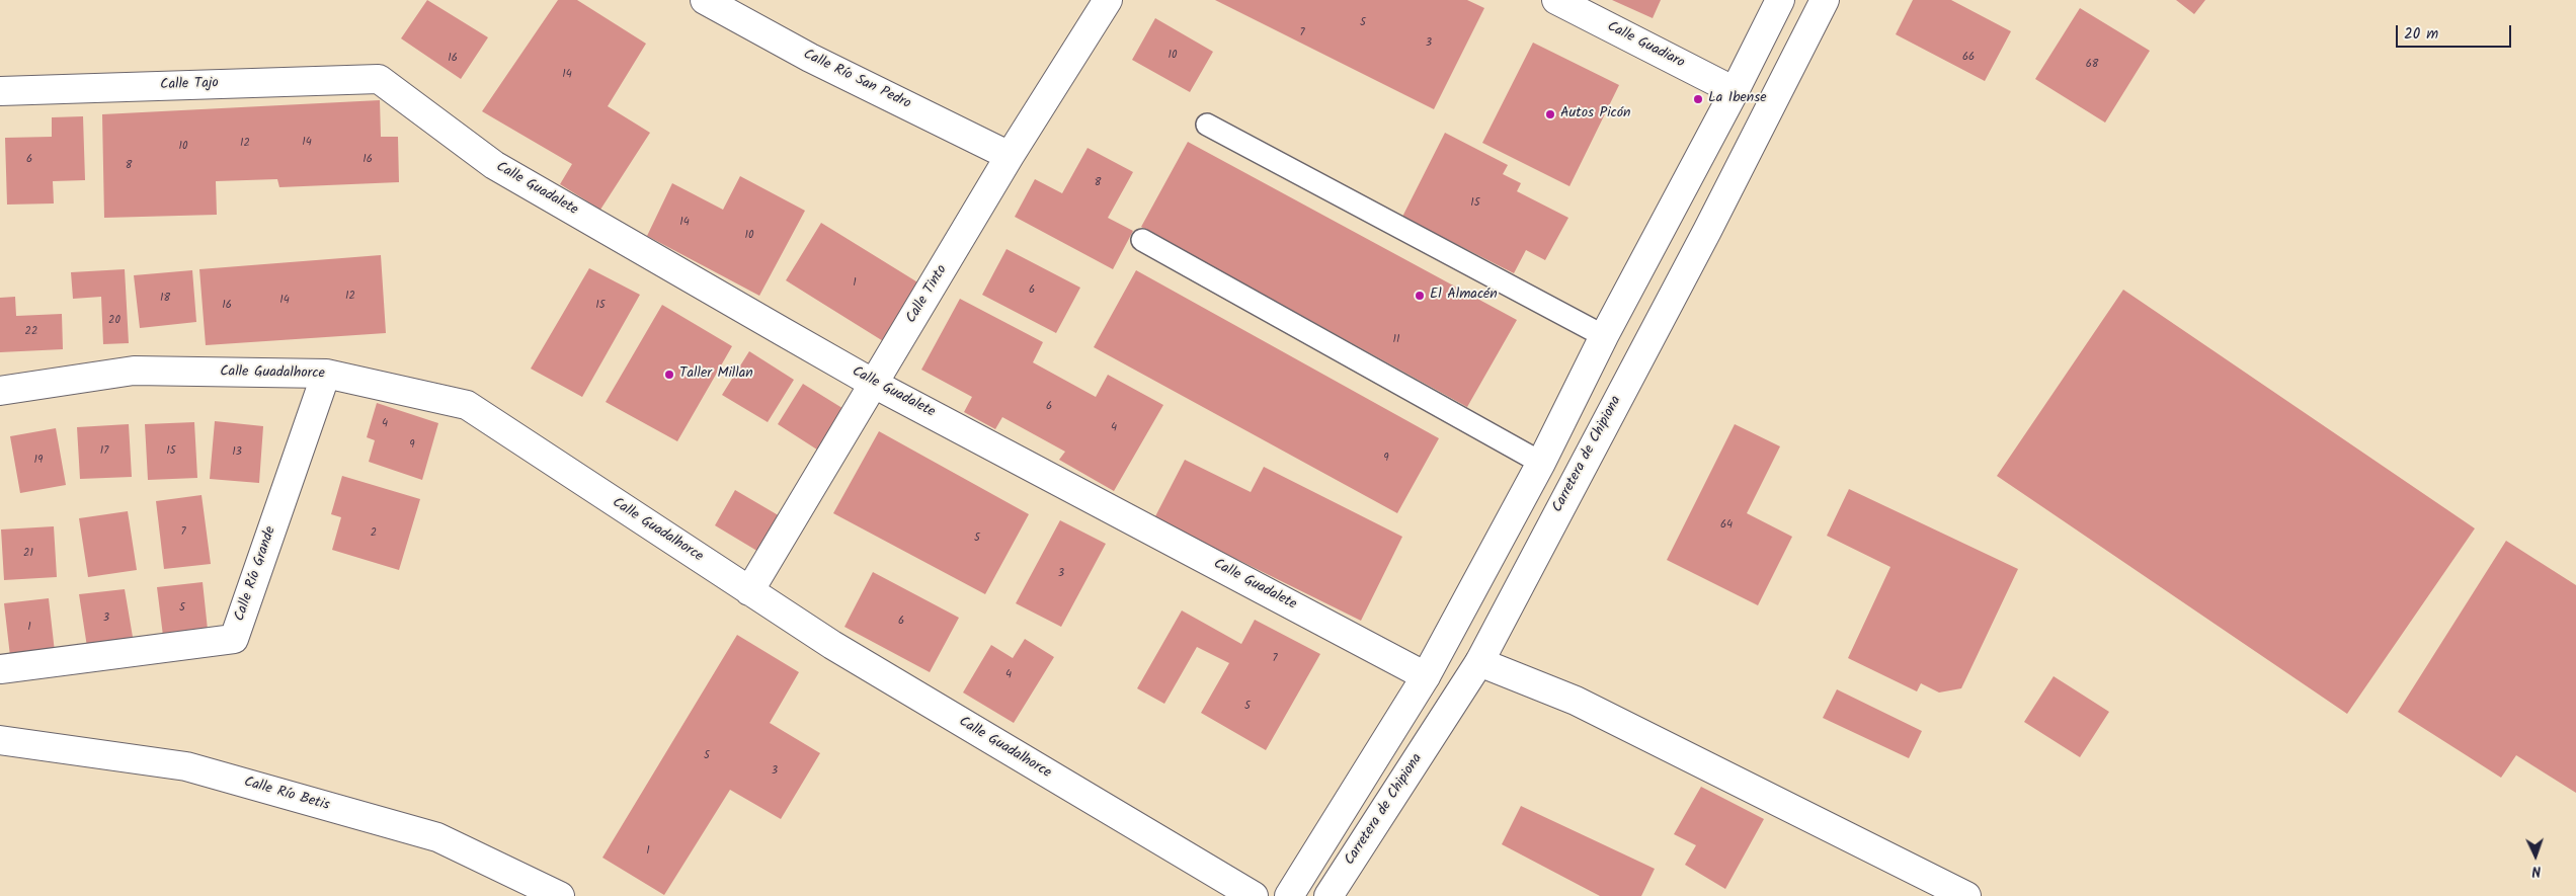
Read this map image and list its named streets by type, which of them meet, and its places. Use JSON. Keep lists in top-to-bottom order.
{
  "streets": {
    "street": [
      "Calle Guadiaro",
      "Calle Río San Pedro",
      "Calle Tajo",
      "Calle Guadalete",
      "Calle Tinto",
      "Calle Guadalhorce",
      "Carretera de Chipiona",
      "Calle Río Grande",
      "Calle Río Betis"
    ]
  },
  "crossings": [
    ["Calle Río San Pedro", "Calle Tinto"],
    ["Calle Tajo", "Calle Guadalete"],
    ["Calle Guadalete", "Calle Tinto"],
    ["Calle Tinto", "Calle Guadalhorce"],
    ["Calle Guadalhorce", "Calle Río Grande"]
  ],
  "places": [
    "La Ibense",
    "Autos Picón",
    "El Almacén",
    "Taller Millan"
  ],
  "house_numbers": [
    "5",
    "7",
    "3",
    "10",
    "66",
    "16",
    "68",
    "14",
    "14",
    "12",
    "10",
    "6",
    "16",
    "8",
    "8",
    "15",
    "14",
    "10",
    "1",
    "6",
    "12",
    "18",
    "14",
    "16",
    "15",
    "20",
    "22",
    "11",
    "6",
    "4",
    "4",
    "9",
    "17",
    "15",
    "13",
    "9",
    "19",
    "64",
    "7",
    "2",
    "5",
    "21",
    "3",
    "5",
    "3",
    "6",
    "1",
    "7",
    "4",
    "5",
    "5",
    "3",
    "1"
  ],
  "scale_bar": "20 m",
  "north": "bottom"
}
